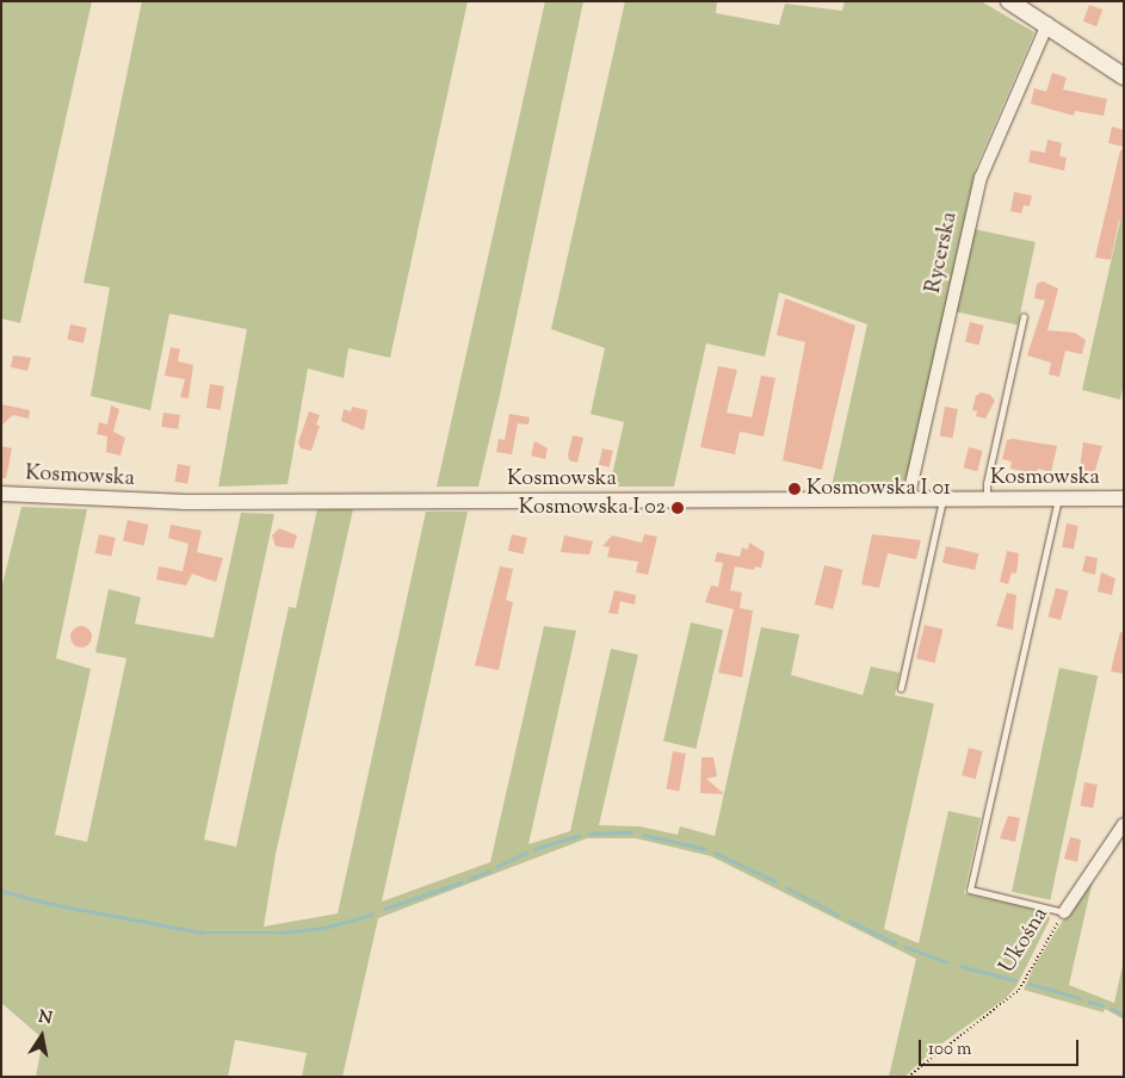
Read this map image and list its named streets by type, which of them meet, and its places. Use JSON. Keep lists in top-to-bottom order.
{
  "streets": {
    "street": ["Rycerska", "Kosmowska", "Ukośna"]
  },
  "crossings": [
    ["Rycerska", "Kosmowska"]
  ],
  "places": ["Kosmowska I 01", "Kosmowska I 02"],
  "scale_bar": "100 m",
  "north": "top"
}
